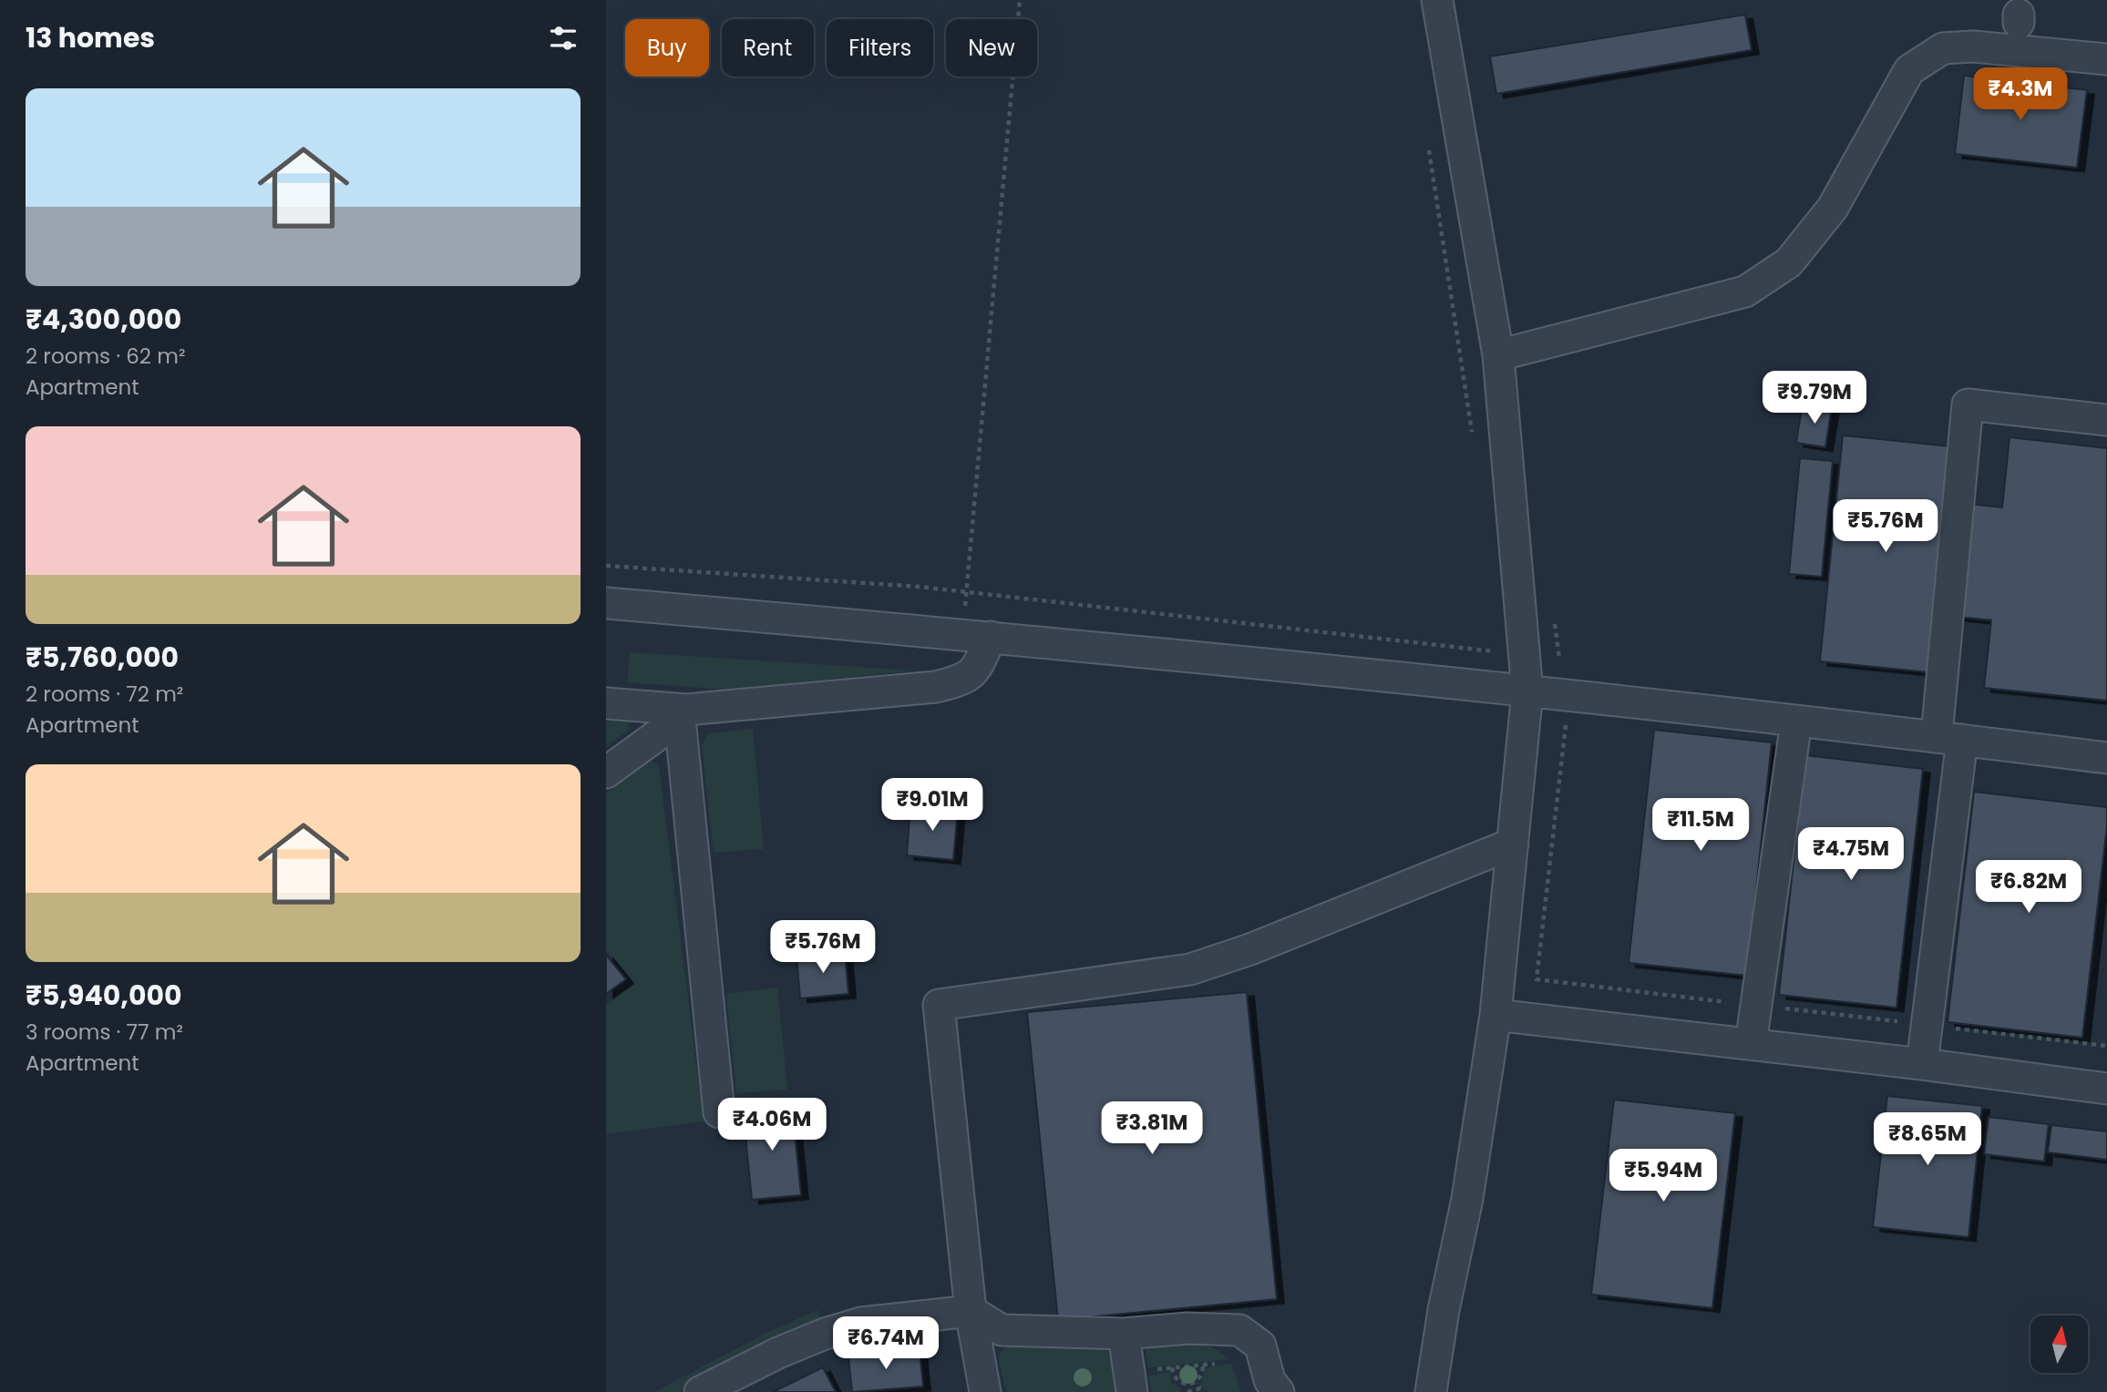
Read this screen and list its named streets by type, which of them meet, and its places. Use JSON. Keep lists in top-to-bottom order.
{
  "north": "top",
  "page": {
    "heading": "13 homes",
    "chip": [
      "Buy",
      "Rent",
      "Filters",
      "New"
    ],
    "price": [
      "₹4.3M",
      "₹9.79M",
      "₹5.76M",
      "₹9.01M",
      "₹11.5M",
      "₹4.75M",
      "₹6.82M",
      "₹5.76M",
      "₹4.06M",
      "₹3.81M",
      "₹8.65M",
      "₹5.94M",
      "₹6.74M"
    ],
    "list": [
      {
        "name": "₹4,300,000",
        "note": "2 rooms · 62 m² · Apartment"
      },
      {
        "name": "₹5,760,000",
        "note": "2 rooms · 72 m² · Apartment"
      },
      {
        "name": "₹5,940,000",
        "note": "3 rooms · 77 m² · Apartment"
      }
    ]
  }
}
